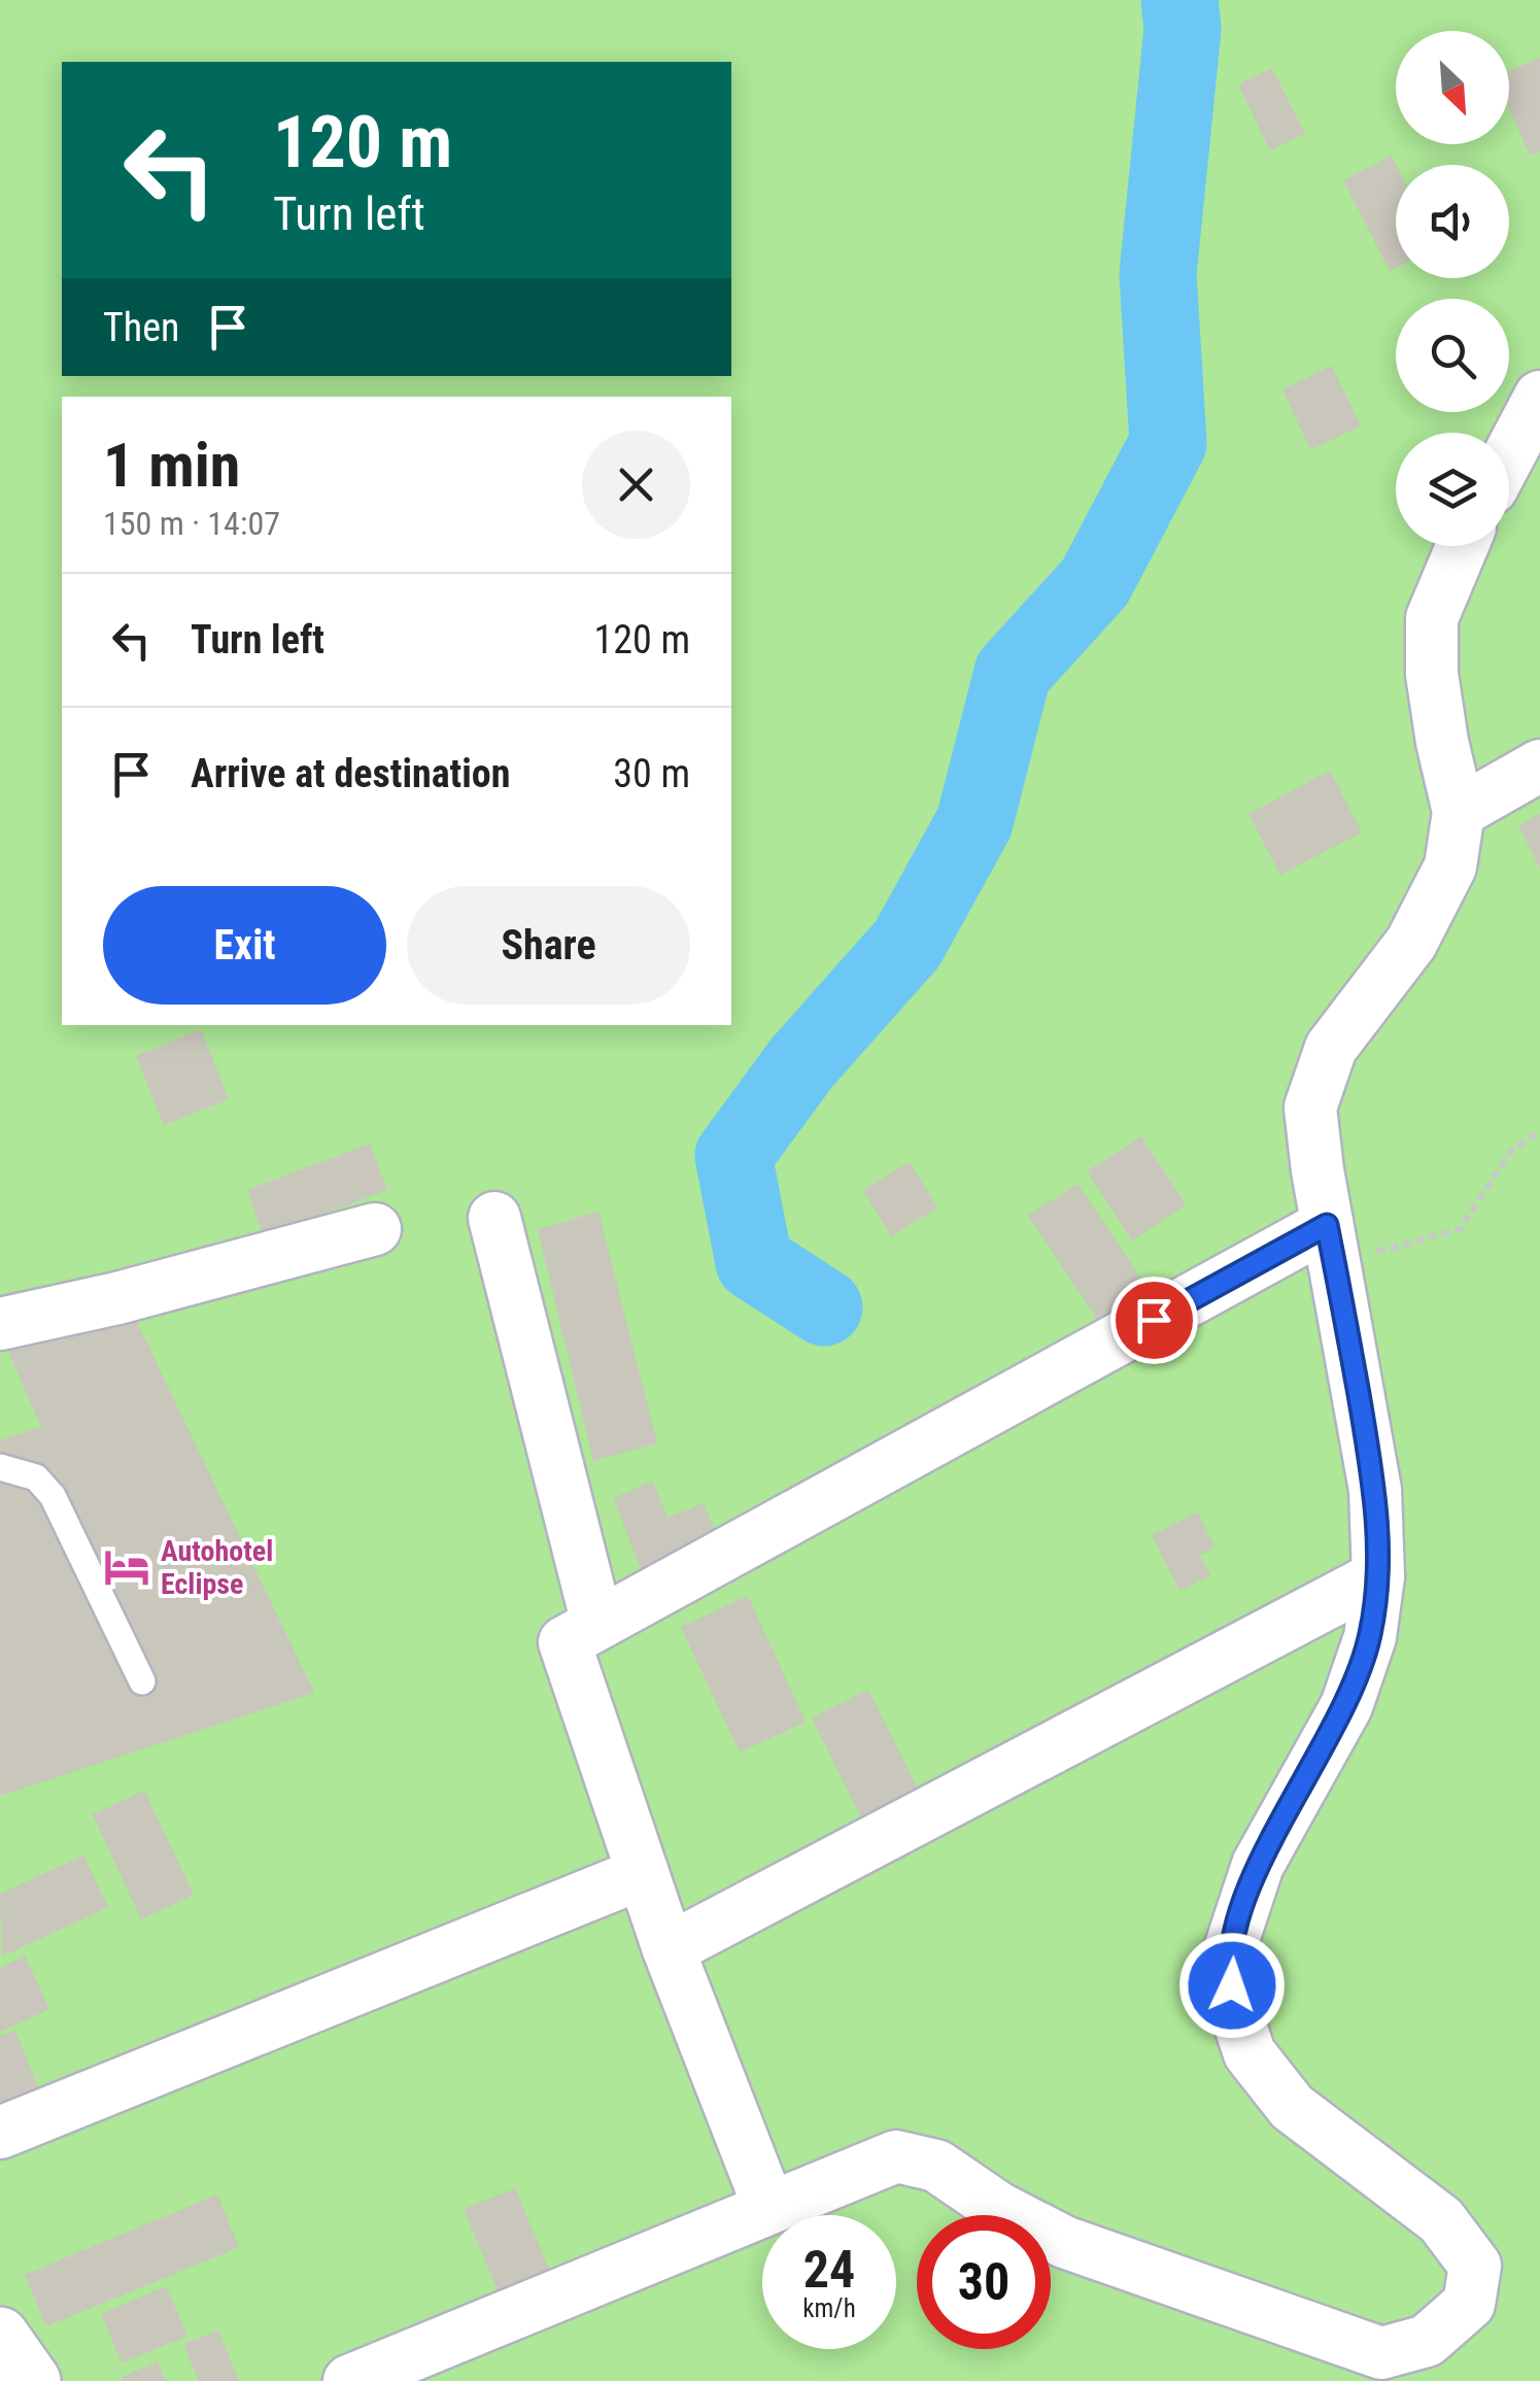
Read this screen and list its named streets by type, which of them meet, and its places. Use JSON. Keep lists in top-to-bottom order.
{
  "places": {
    "hotel": ["Autohotel Eclipse"]
  },
  "north": "bottom right",
  "page": {
    "turn": ["120 m", "Turn left"],
    "then": "Then",
    "heading": ["1 min", "150 m · 14:07"],
    "list": [
      {
        "name": "Turn left",
        "value": "120 m"
      },
      {
        "name": "Arrive at destination",
        "value": "30 m"
      }
    ],
    "buttons": ["Exit", "Share"],
    "speed": "24 km/h",
    "limit": "30"
  }
}
